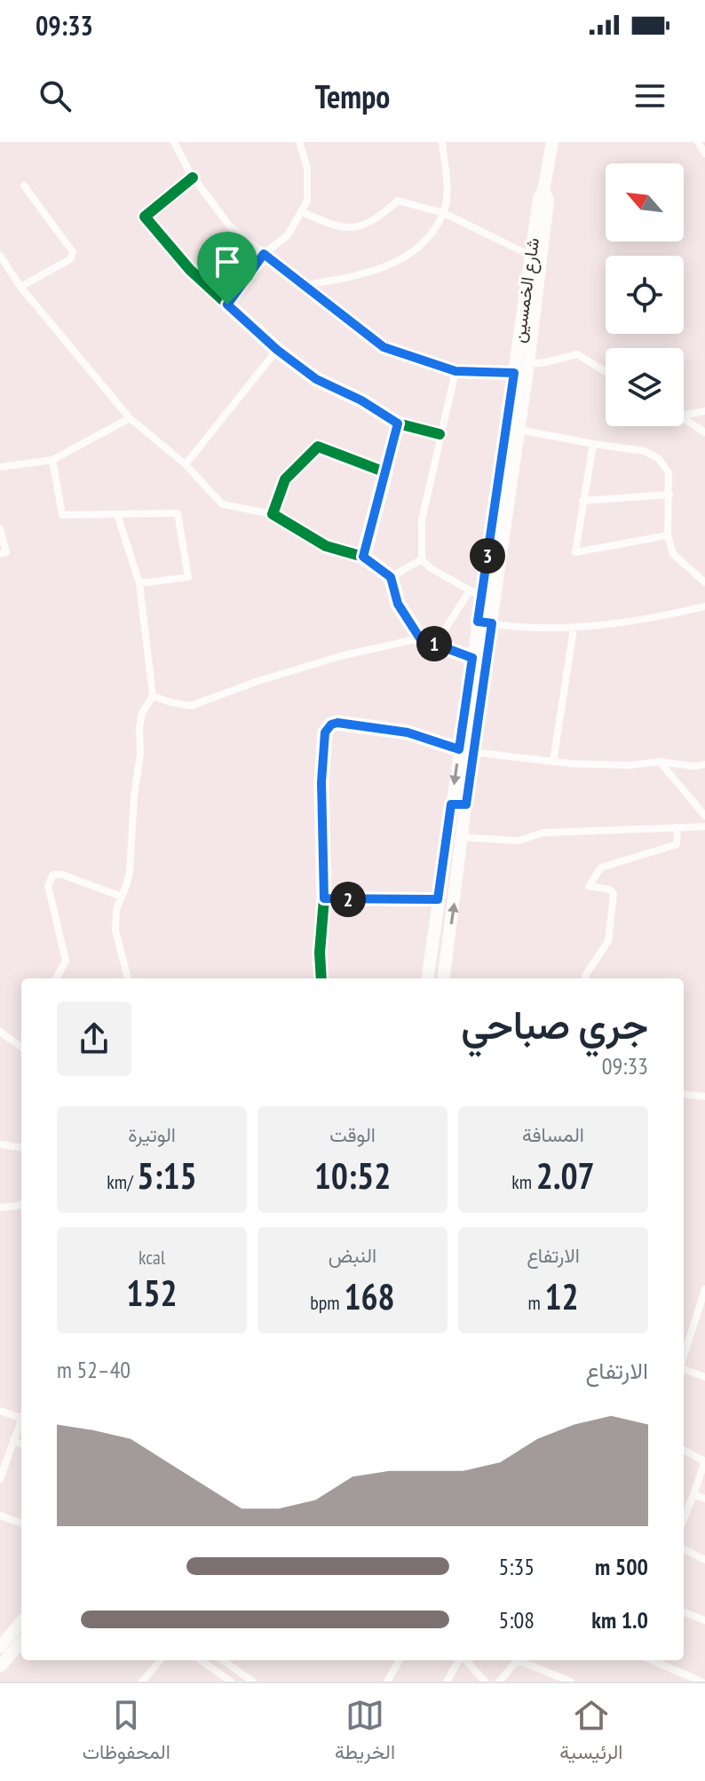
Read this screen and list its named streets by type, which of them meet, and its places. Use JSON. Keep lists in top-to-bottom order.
{
  "streets": {
    "main road": ["شارع الخمسين"]
  },
  "north": "top left",
  "page": {
    "status": "09:33",
    "header": "Tempo",
    "pins": ["3", "1", "2"],
    "heading": ["جري صباحي", "09:33"],
    "stats": [
      ["المسافة", "2.07 km"],
      ["الوقت", "10:52"],
      ["الوتيرة", "5:15 /km"],
      ["الارتفاع", "12 m"],
      ["النبض", "168 bpm"],
      ["kcal", "152"]
    ],
    "chart": ["الارتفاع", "40–52 m"],
    "list": [
      {
        "name": "500 m",
        "note": "5:35"
      },
      {
        "name": "1.0 km",
        "note": "5:08"
      }
    ],
    "tabs": ["الرئيسية", "الخريطة", "المحفوظات"]
  }
}
